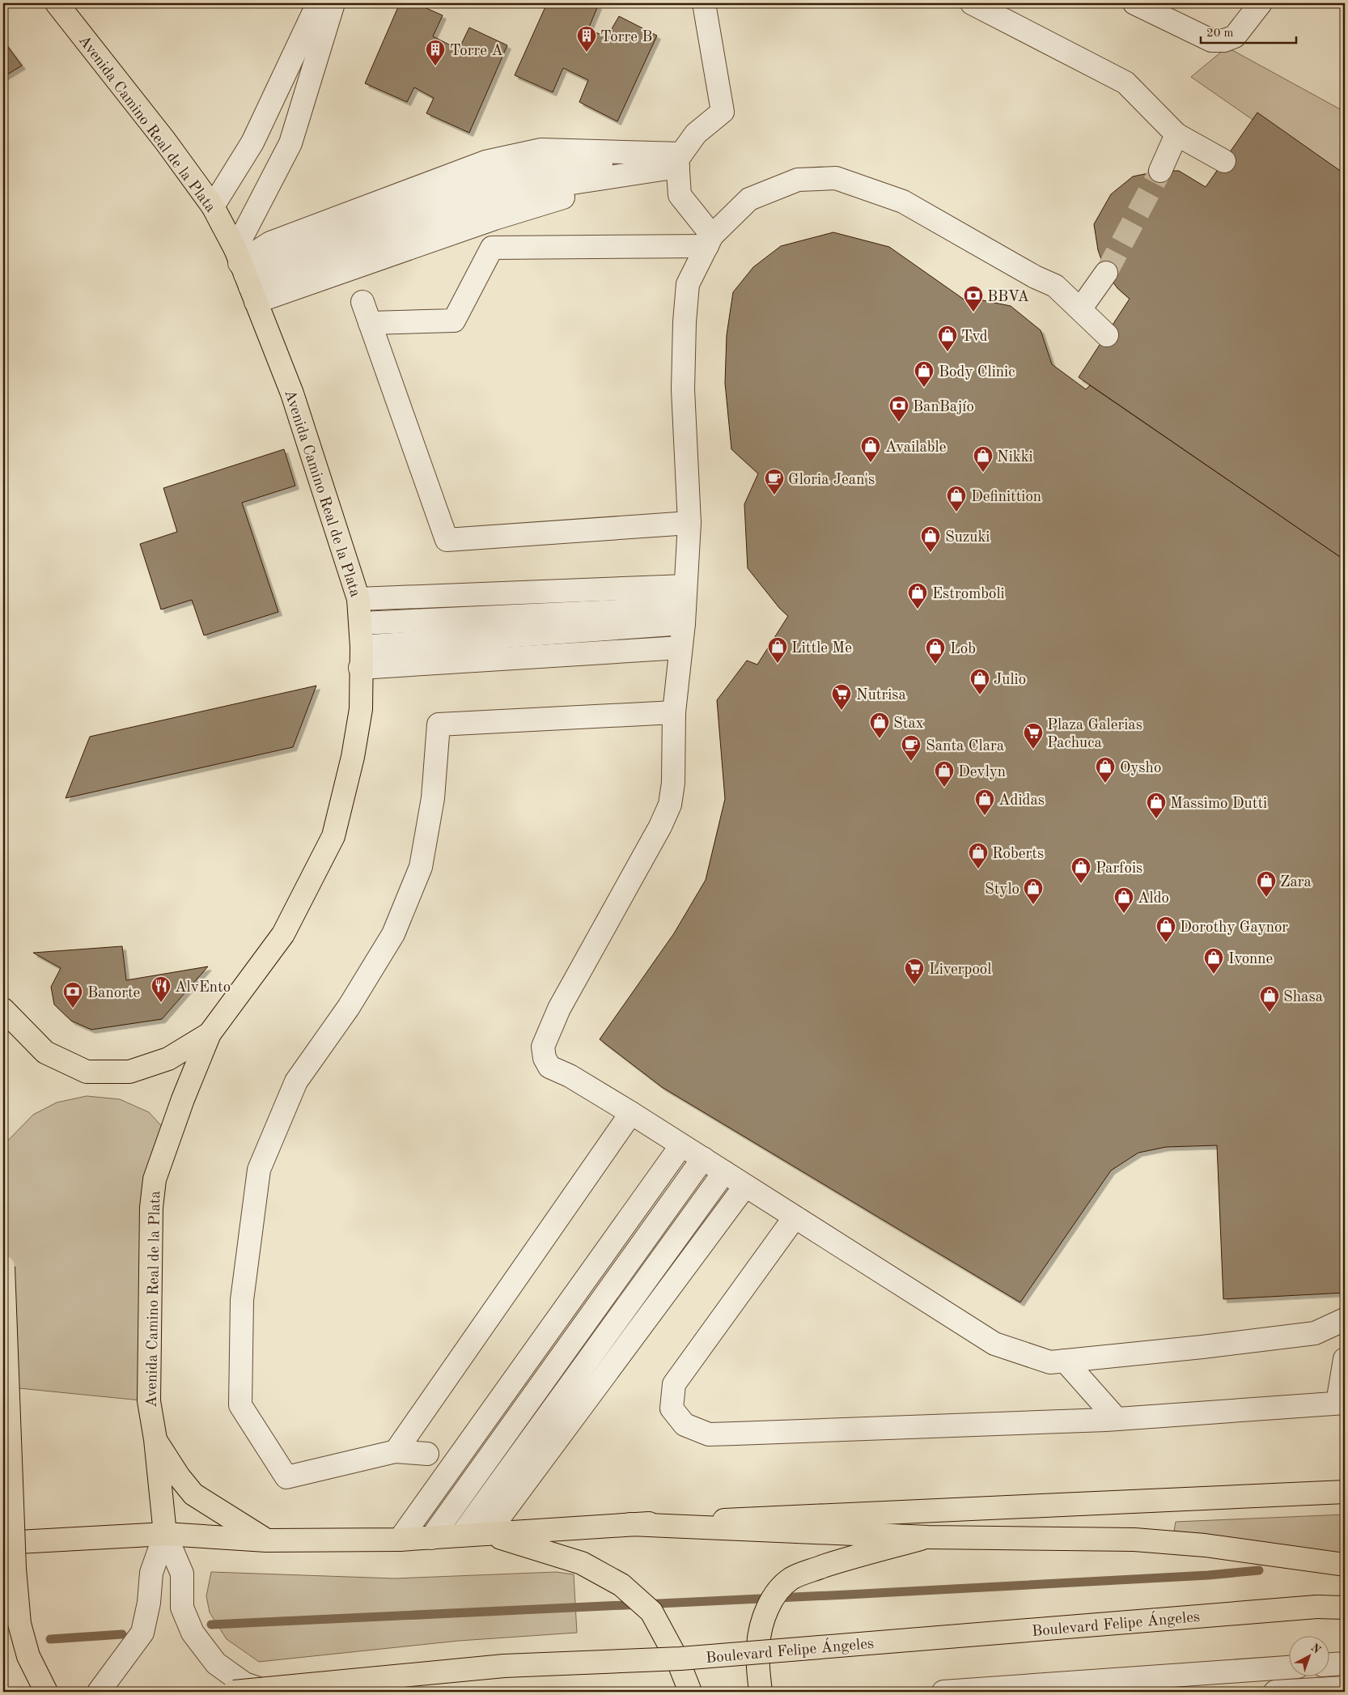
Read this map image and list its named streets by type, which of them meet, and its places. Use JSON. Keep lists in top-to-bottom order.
{
  "streets": {
    "main road": ["Avenida Camino Real de la Plata", "Boulevard Felipe Ángeles"]
  },
  "places": {
    "building": ["Torre B", "Torre A"],
    "bank": ["BBVA", "BanBajío", "Banorte"],
    "shop": [
      "Tvd",
      "Body Clinic",
      "Available",
      "Nikki",
      "Definittion",
      "Suzuki",
      "Estromboli",
      "Little Me",
      "Lob",
      "Julio",
      "Stax",
      "Oysho",
      "Devlyn",
      "Adidas",
      "Massimo Dutti",
      "Roberts",
      "Parfois",
      "Zara",
      "Stylo",
      "Aldo",
      "Dorothy Gaynor",
      "Ivonne",
      "Shasa"
    ],
    "cafe": ["Gloria Jean's", "Santa Clara"],
    "supermarket": ["Nutrisa", "Plaza Galerias Pachuca", "Liverpool"],
    "restaurant": ["AlvEnto"]
  },
  "scale_bar": "20 m",
  "north": "top right"
}
